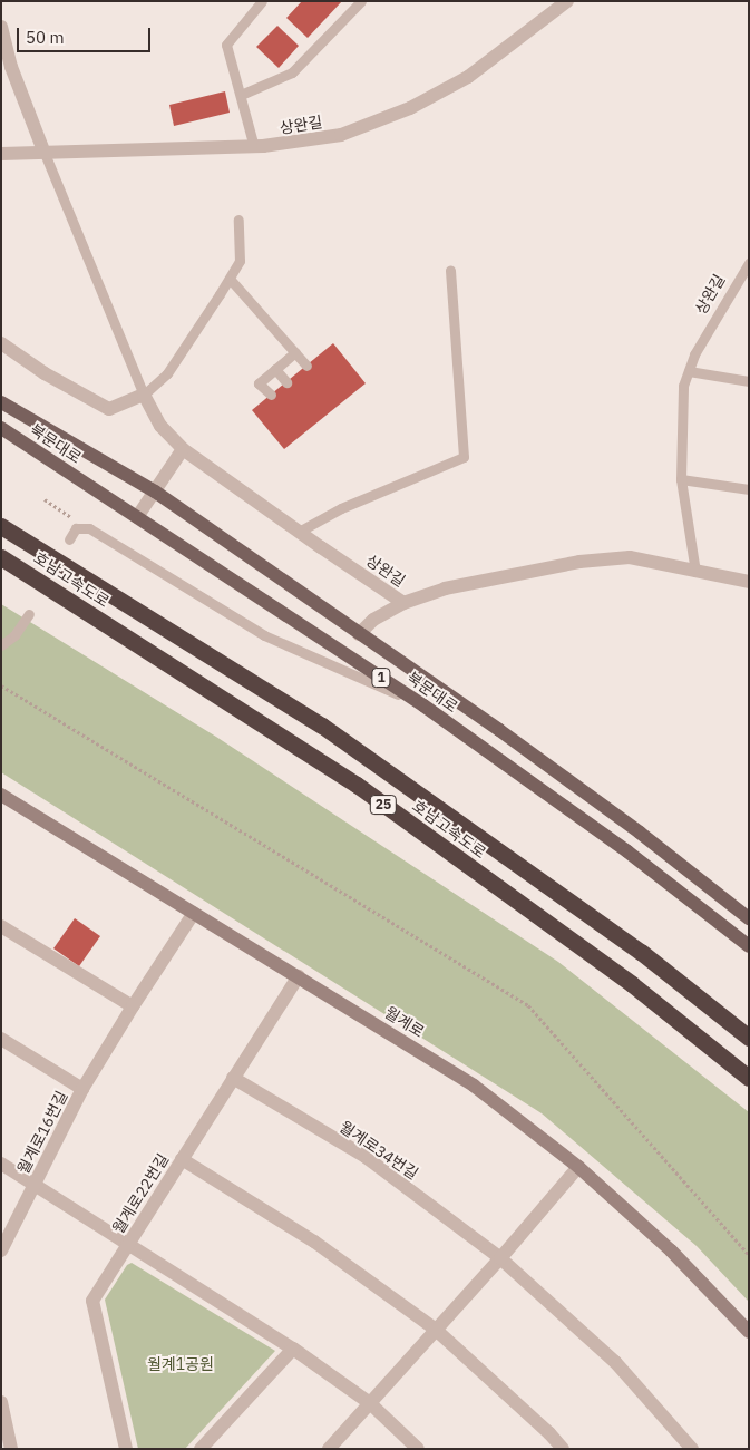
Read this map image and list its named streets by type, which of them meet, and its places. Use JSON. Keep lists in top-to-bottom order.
{
  "streets": {
    "highway": ["호남고속도로", "25"],
    "main road": ["북문대로", "1"],
    "street": [
      "상완길",
      "월계로",
      "월계로16번길",
      "월계로34번길",
      "월계로22번길"
    ]
  },
  "crossings": [
    ["상완길", "북문대로"],
    ["월계로", "월계로16번길"],
    ["월계로", "월계로22번길"],
    ["월계로34번길", "월계로22번길"]
  ],
  "parks": ["월계1공원"],
  "scale_bar": "50 m"
}
